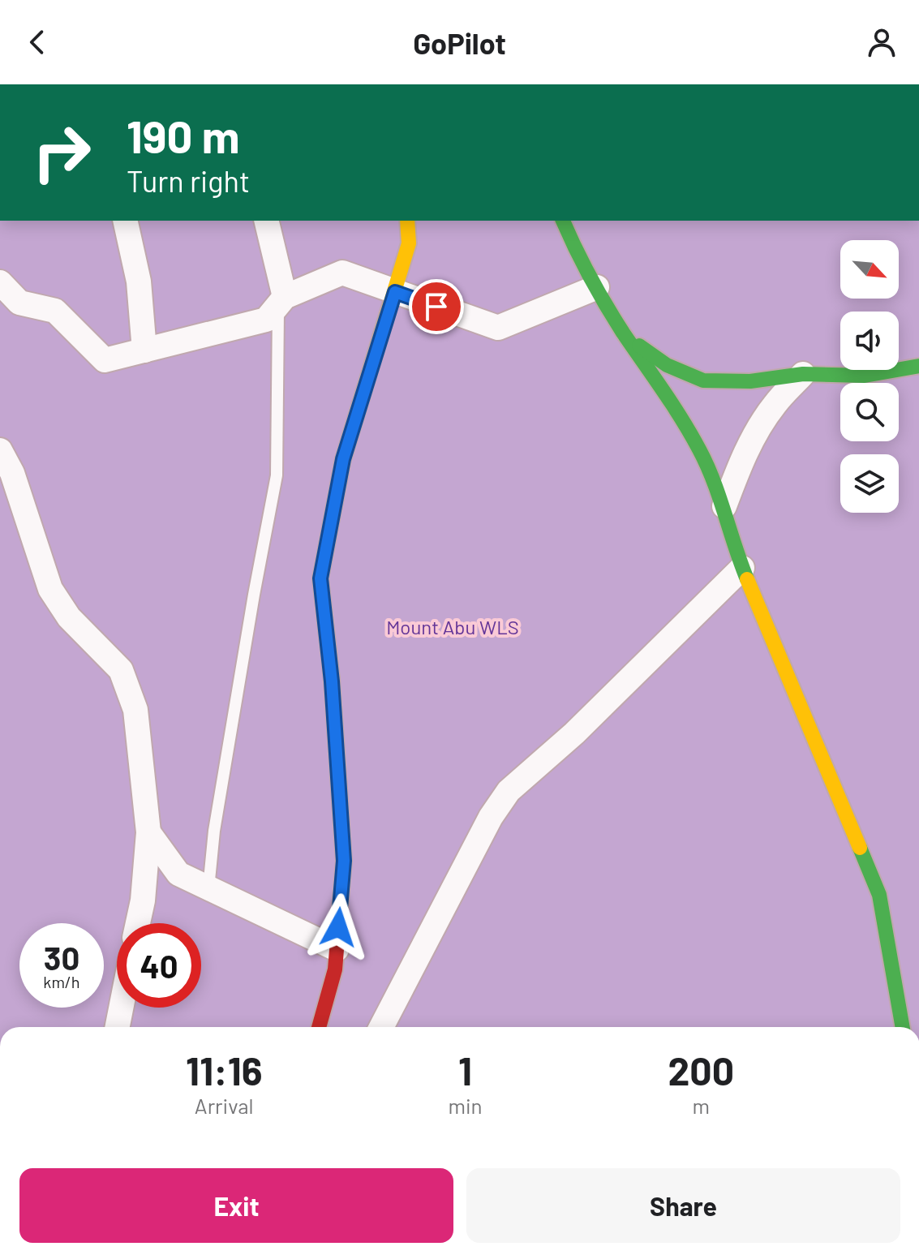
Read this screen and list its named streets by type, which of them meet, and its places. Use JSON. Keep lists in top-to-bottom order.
{
  "parks": ["Mount Abu WLS"],
  "north": "bottom right",
  "page": {
    "header": "GoPilot",
    "turn": ["190 m", "Turn right"],
    "speed": "30 km/h",
    "limit": "40",
    "eta": [
      "11:16",
      "Arrival",
      "1",
      "min",
      "200",
      "m"
    ],
    "buttons": ["Exit", "Share"]
  }
}
